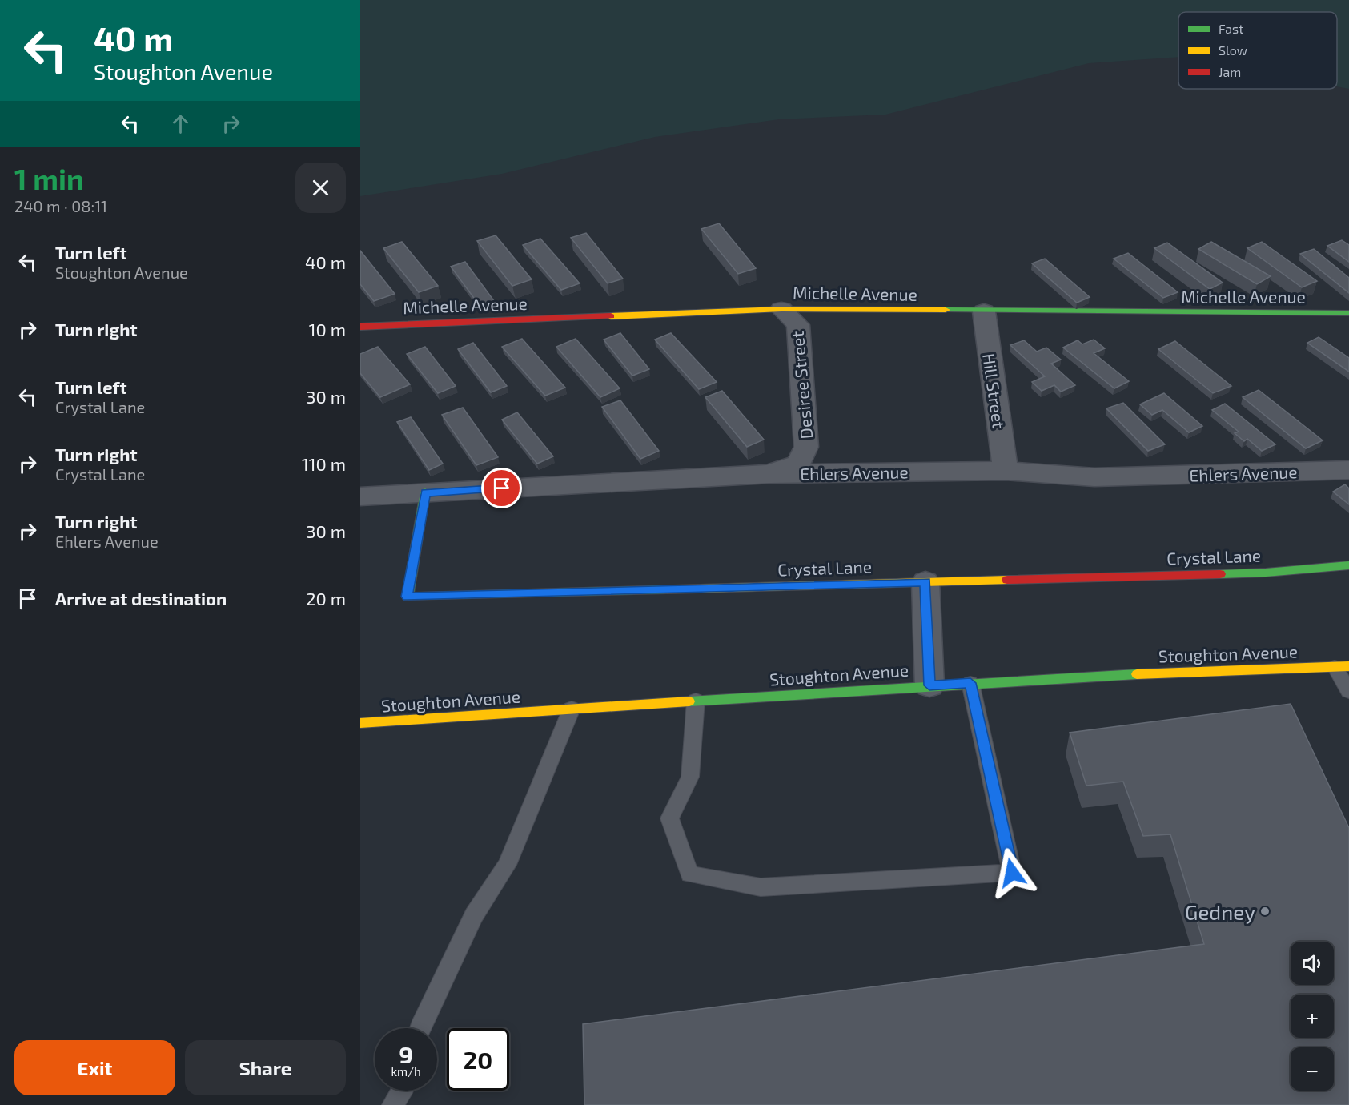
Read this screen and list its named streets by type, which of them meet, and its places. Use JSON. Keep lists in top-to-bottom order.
{
  "streets": {
    "street": [
      "Michelle Avenue",
      "Desiree Street",
      "Hill Street",
      "Ehlers Avenue",
      "Crystal Lane",
      "Stoughton Avenue"
    ]
  },
  "crossings": [
    ["Michelle Avenue", "Desiree Street"],
    ["Michelle Avenue", "Hill Street"],
    ["Desiree Street", "Ehlers Avenue"],
    ["Hill Street", "Ehlers Avenue"],
    ["Ehlers Avenue", "Crystal Lane"]
  ],
  "places": ["Gedney"],
  "legend": ["Fast", "Slow", "Jam"],
  "page": {
    "turn": ["40 m", "Stoughton Avenue"],
    "heading": ["1 min", "240 m · 08:11"],
    "list": [
      {
        "name": "Turn left",
        "note": "Stoughton Avenue",
        "value": "40 m"
      },
      {
        "name": "Turn right",
        "value": "10 m"
      },
      {
        "name": "Turn left",
        "note": "Crystal Lane",
        "value": "30 m"
      },
      {
        "name": "Turn right",
        "note": "Crystal Lane",
        "value": "110 m"
      },
      {
        "name": "Turn right",
        "note": "Ehlers Avenue",
        "value": "30 m"
      },
      {
        "name": "Arrive at destination",
        "value": "20 m"
      }
    ],
    "map_buttons": ["+", "−"],
    "speed": "9 km/h",
    "limit": "20",
    "buttons": ["Exit", "Share"]
  }
}
